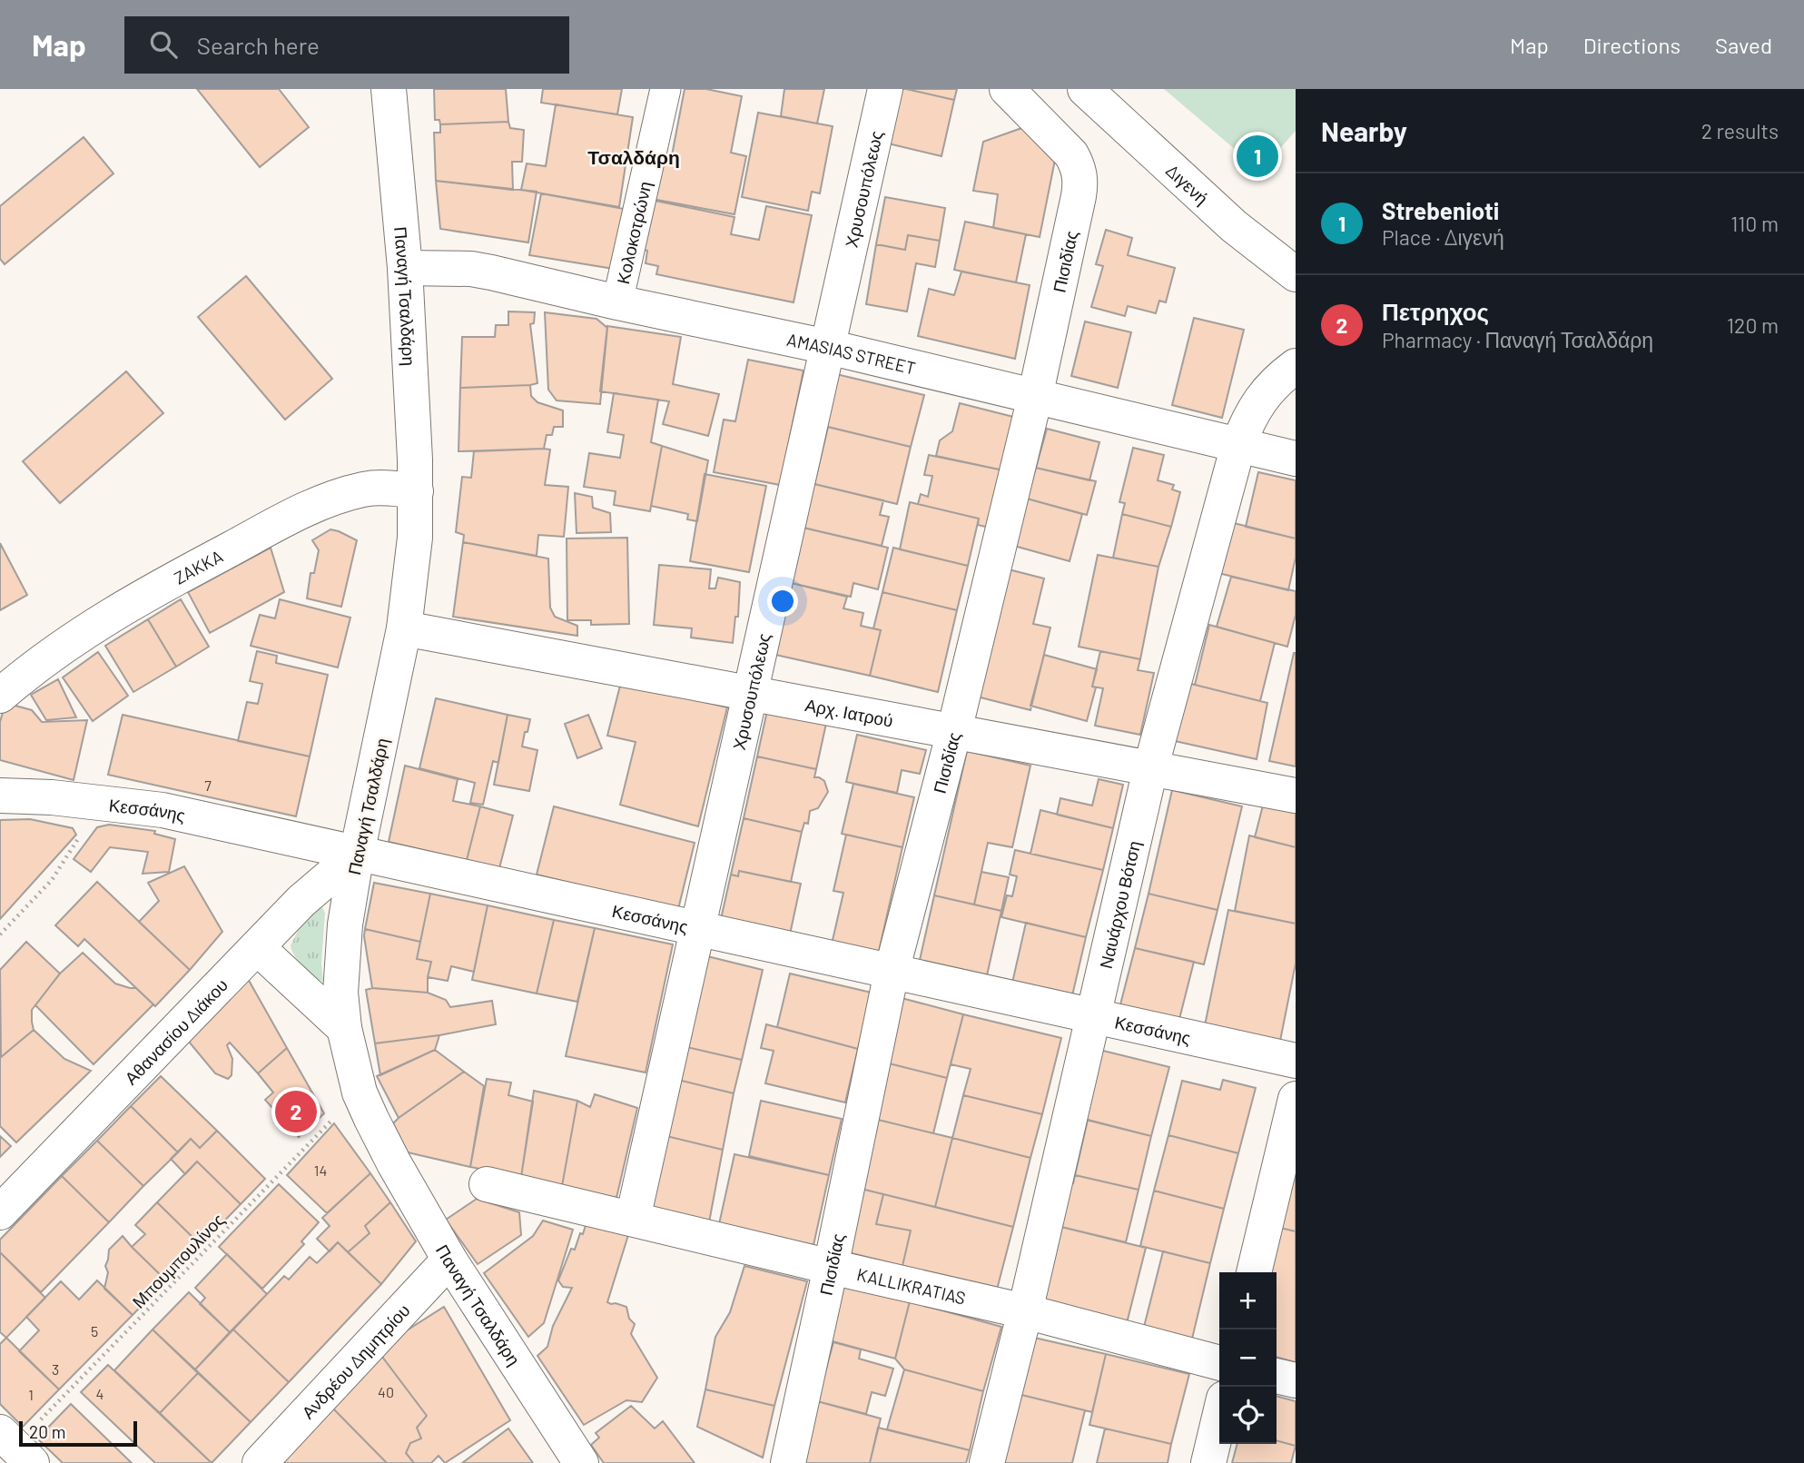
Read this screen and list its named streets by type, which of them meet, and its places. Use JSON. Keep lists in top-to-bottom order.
{
  "streets": {
    "street": [
      "Διγενή",
      "Χρυσουπόλεως",
      "Κολοκοτρώνη",
      "Πισιδίας",
      "Παναγή Τσαλδάρη",
      "AMASIAS STREET",
      "ZAKKA",
      "Αρχ. Ιατρού",
      "Κεσσάνης",
      "Ναυάρχου Βότση",
      "Αθανασίου Διάκου",
      "KALLIKRATIAS",
      "Ανδρέου Δημητρίου"
    ],
    "path": ["Μπουμπουλίνος"]
  },
  "crossings": [
    ["Χρυσουπόλεως", "AMASIAS STREET"],
    ["Χρυσουπόλεως", "Αρχ. Ιατρού"],
    ["Χρυσουπόλεως", "Κεσσάνης"],
    ["Χρυσουπόλεως", "KALLIKRATIAS"],
    ["Κολοκοτρώνη", "AMASIAS STREET"],
    ["Πισιδίας", "AMASIAS STREET"],
    ["Πισιδίας", "Αρχ. Ιατρού"],
    ["Πισιδίας", "Κεσσάνης"],
    ["Πισιδίας", "KALLIKRATIAS"],
    ["Παναγή Τσαλδάρη", "AMASIAS STREET"],
    ["Παναγή Τσαλδάρη", "ZAKKA"],
    ["Παναγή Τσαλδάρη", "Αρχ. Ιατρού"],
    ["Παναγή Τσαλδάρη", "Κεσσάνης"],
    ["Παναγή Τσαλδάρη", "Αθανασίου Διάκου"],
    ["Παναγή Τσαλδάρη", "Μπουμπουλίνος"],
    ["Παναγή Τσαλδάρη", "Ανδρέου Δημητρίου"],
    ["AMASIAS STREET", "Ναυάρχου Βότση"],
    ["Αρχ. Ιατρού", "Ναυάρχου Βότση"],
    ["Κεσσάνης", "Ναυάρχου Βότση"],
    ["Κεσσάνης", "Αθανασίου Διάκου"],
    ["Ναυάρχου Βότση", "KALLIKRATIAS"]
  ],
  "districts": ["Τσαλδάρη"],
  "house_numbers": [
    "7",
    "14",
    "5",
    "3",
    "40",
    "4",
    "1"
  ],
  "scale_bar": "20 m",
  "page": {
    "header": "Map",
    "search": "Search here",
    "nav": ["Map", "Directions", "Saved"],
    "heading": ["Nearby", "2 results"],
    "pins": ["1", "2"],
    "list": [
      {
        "mark": "1",
        "name": "Strebenioti",
        "note": "Place · Διγενή",
        "value": "110 m"
      },
      {
        "mark": "2",
        "name": "Πετρηχος",
        "note": "Pharmacy · Παναγή Τσαλδάρη",
        "value": "120 m"
      }
    ],
    "map_buttons": ["+", "−"],
    "scale": "20 m"
  }
}
